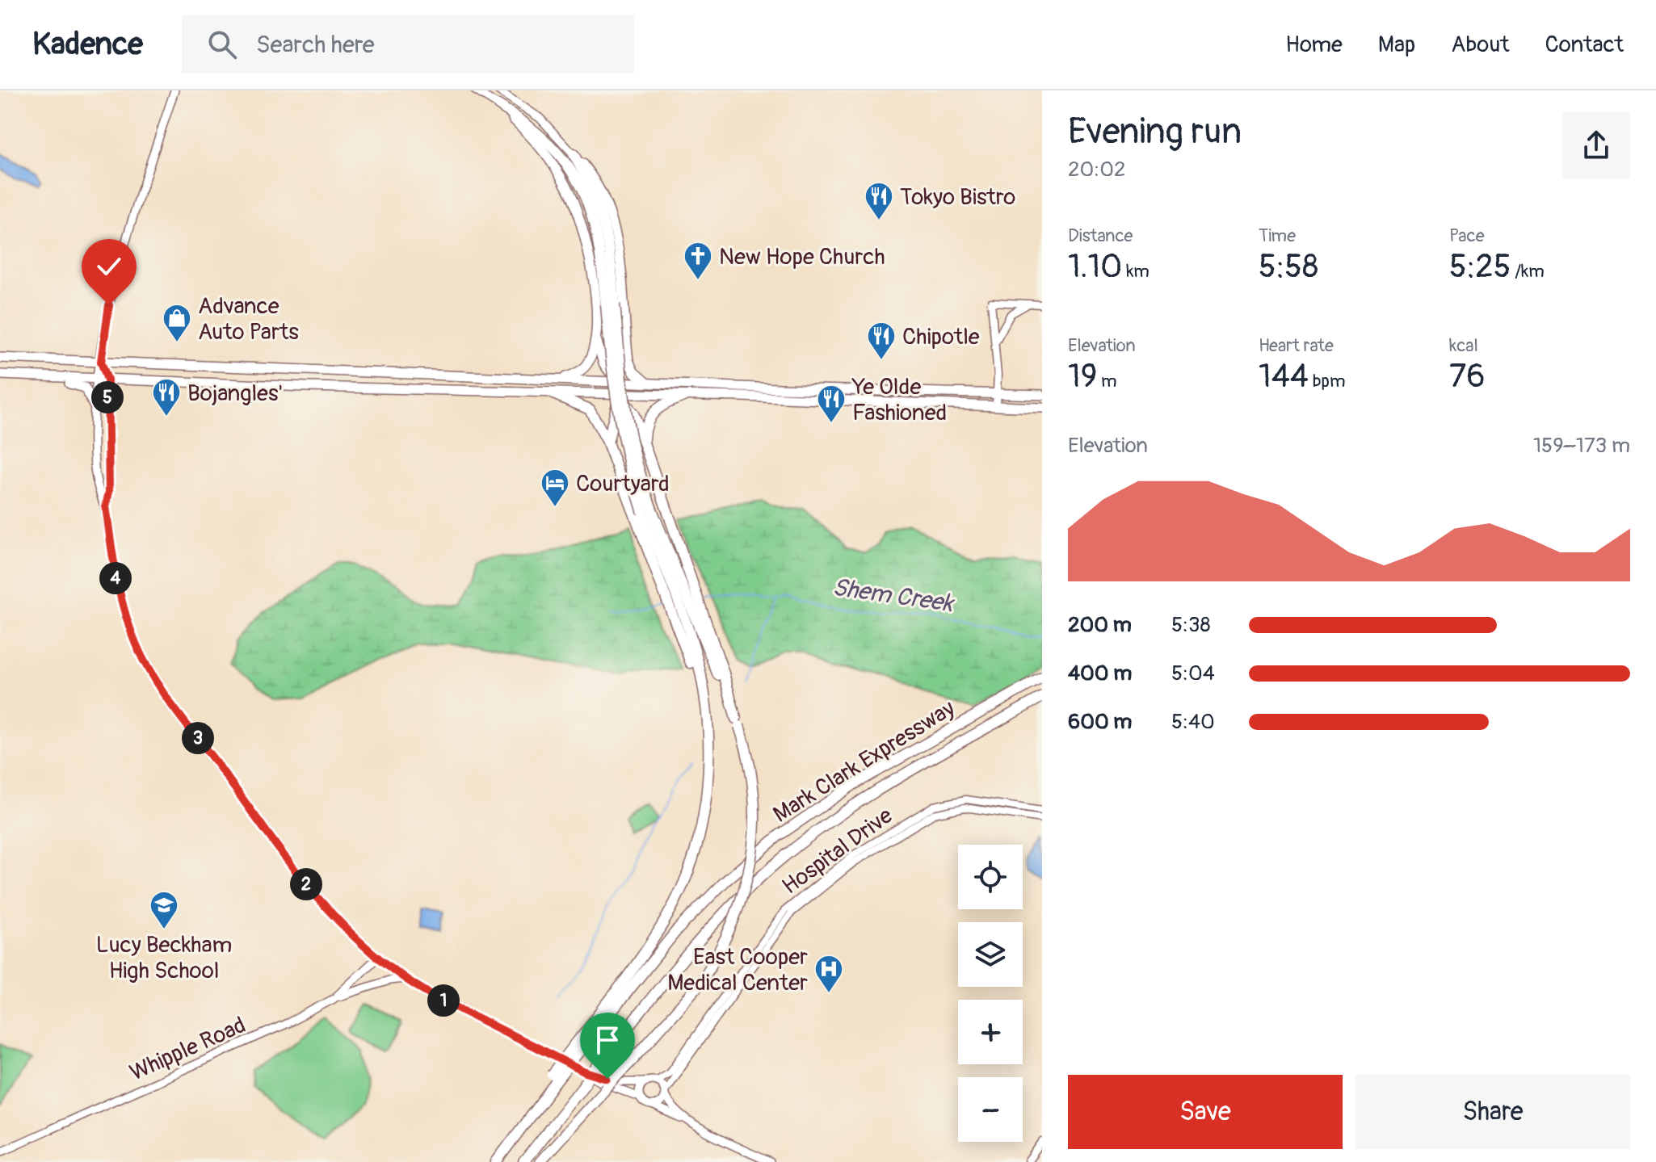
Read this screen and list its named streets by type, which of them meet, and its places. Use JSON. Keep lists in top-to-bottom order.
{
  "streets": {
    "highway": ["Mark Clark Expressway"],
    "main road": ["Whipple Road"],
    "street": ["Hospital Drive"]
  },
  "water": ["Shem Creek"],
  "places": {
    "restaurant": [
      "Tokyo Bistro",
      "Chipotle",
      "Bojangles'",
      "Ye Olde Fashioned"
    ],
    "church": ["New Hope Church"],
    "shop": ["Advance Auto Parts"],
    "hotel": ["Courtyard"],
    "school or university": ["Lucy Beckham High School"],
    "hospital": ["East Cooper Medical Center"]
  },
  "page": {
    "header": "Kadence",
    "search": "Search here",
    "nav": [
      "Home",
      "Map",
      "About",
      "Contact"
    ],
    "heading": ["Evening run", "20:02"],
    "stats": [
      ["Distance", "1.10 km"],
      ["Time", "5:58"],
      ["Pace", "5:25 /km"],
      ["Elevation", "19 m"],
      ["Heart rate", "144 bpm"],
      ["kcal", "76"]
    ],
    "pins": [
      "5",
      "4",
      "3",
      "2",
      "1"
    ],
    "chart": ["Elevation", "159–173 m"],
    "list": [
      {
        "name": "200 m",
        "note": "5:38"
      },
      {
        "name": "400 m",
        "note": "5:04"
      },
      {
        "name": "600 m",
        "note": "5:40"
      }
    ],
    "map_buttons": ["+", "−"],
    "buttons": ["Save", "Share"]
  }
}
